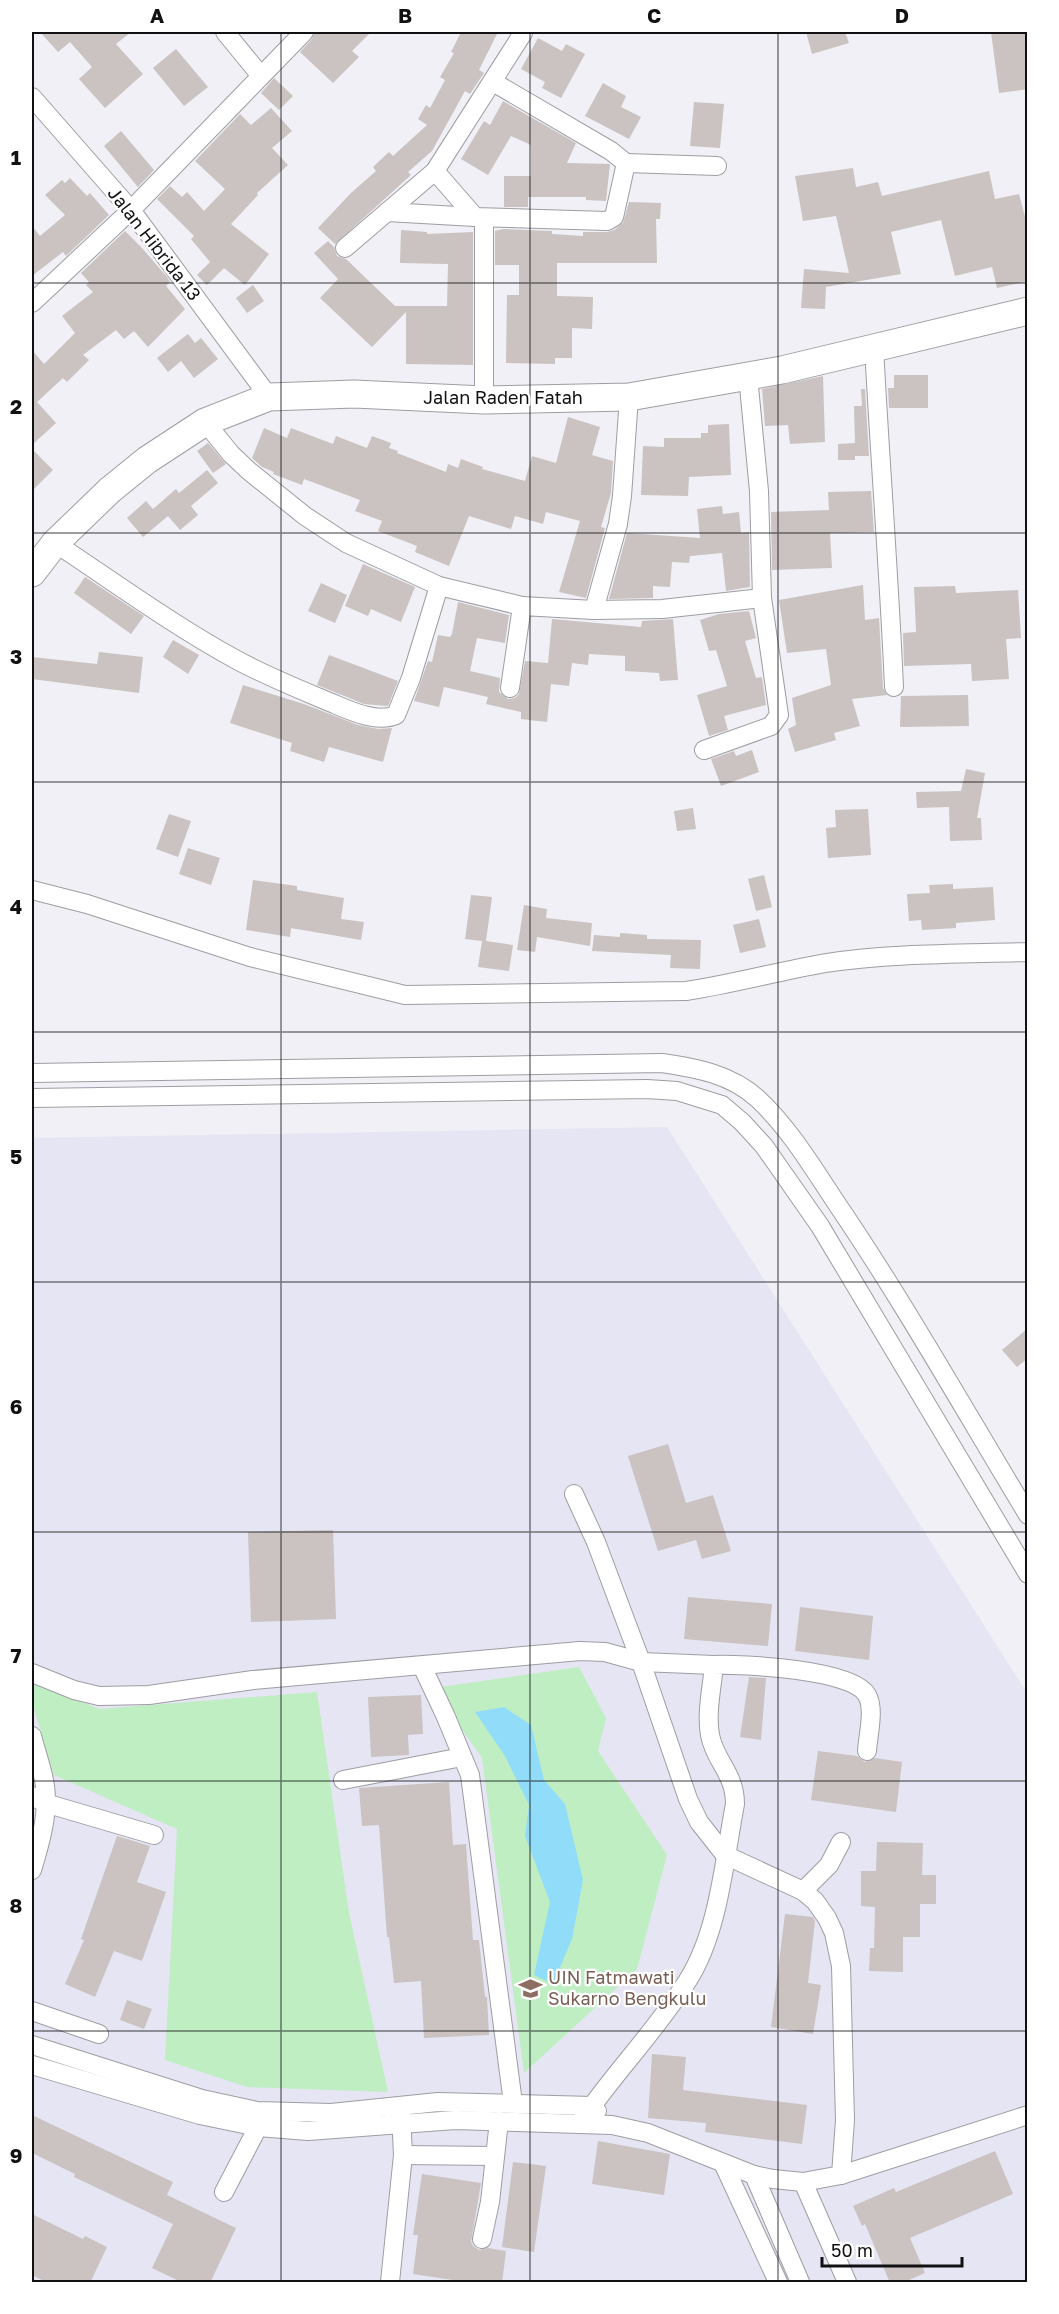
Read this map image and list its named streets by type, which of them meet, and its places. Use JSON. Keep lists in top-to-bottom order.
{
  "streets": {
    "highway": ["Jalan Raden Fatah"],
    "street": ["Jalan Hibrida 13"]
  },
  "crossings": [
    ["Jalan Hibrida 13", "Jalan Raden Fatah"]
  ],
  "places": {
    "school or university": ["UIN Fatmawati Sukarno Bengkulu"]
  },
  "scale_bar": "50 m",
  "grid": {
    "columns": [
      "A",
      "B",
      "C",
      "D"
    ],
    "rows": [
      "1",
      "2",
      "3",
      "4",
      "5",
      "6",
      "7",
      "8",
      "9"
    ]
  }
}
